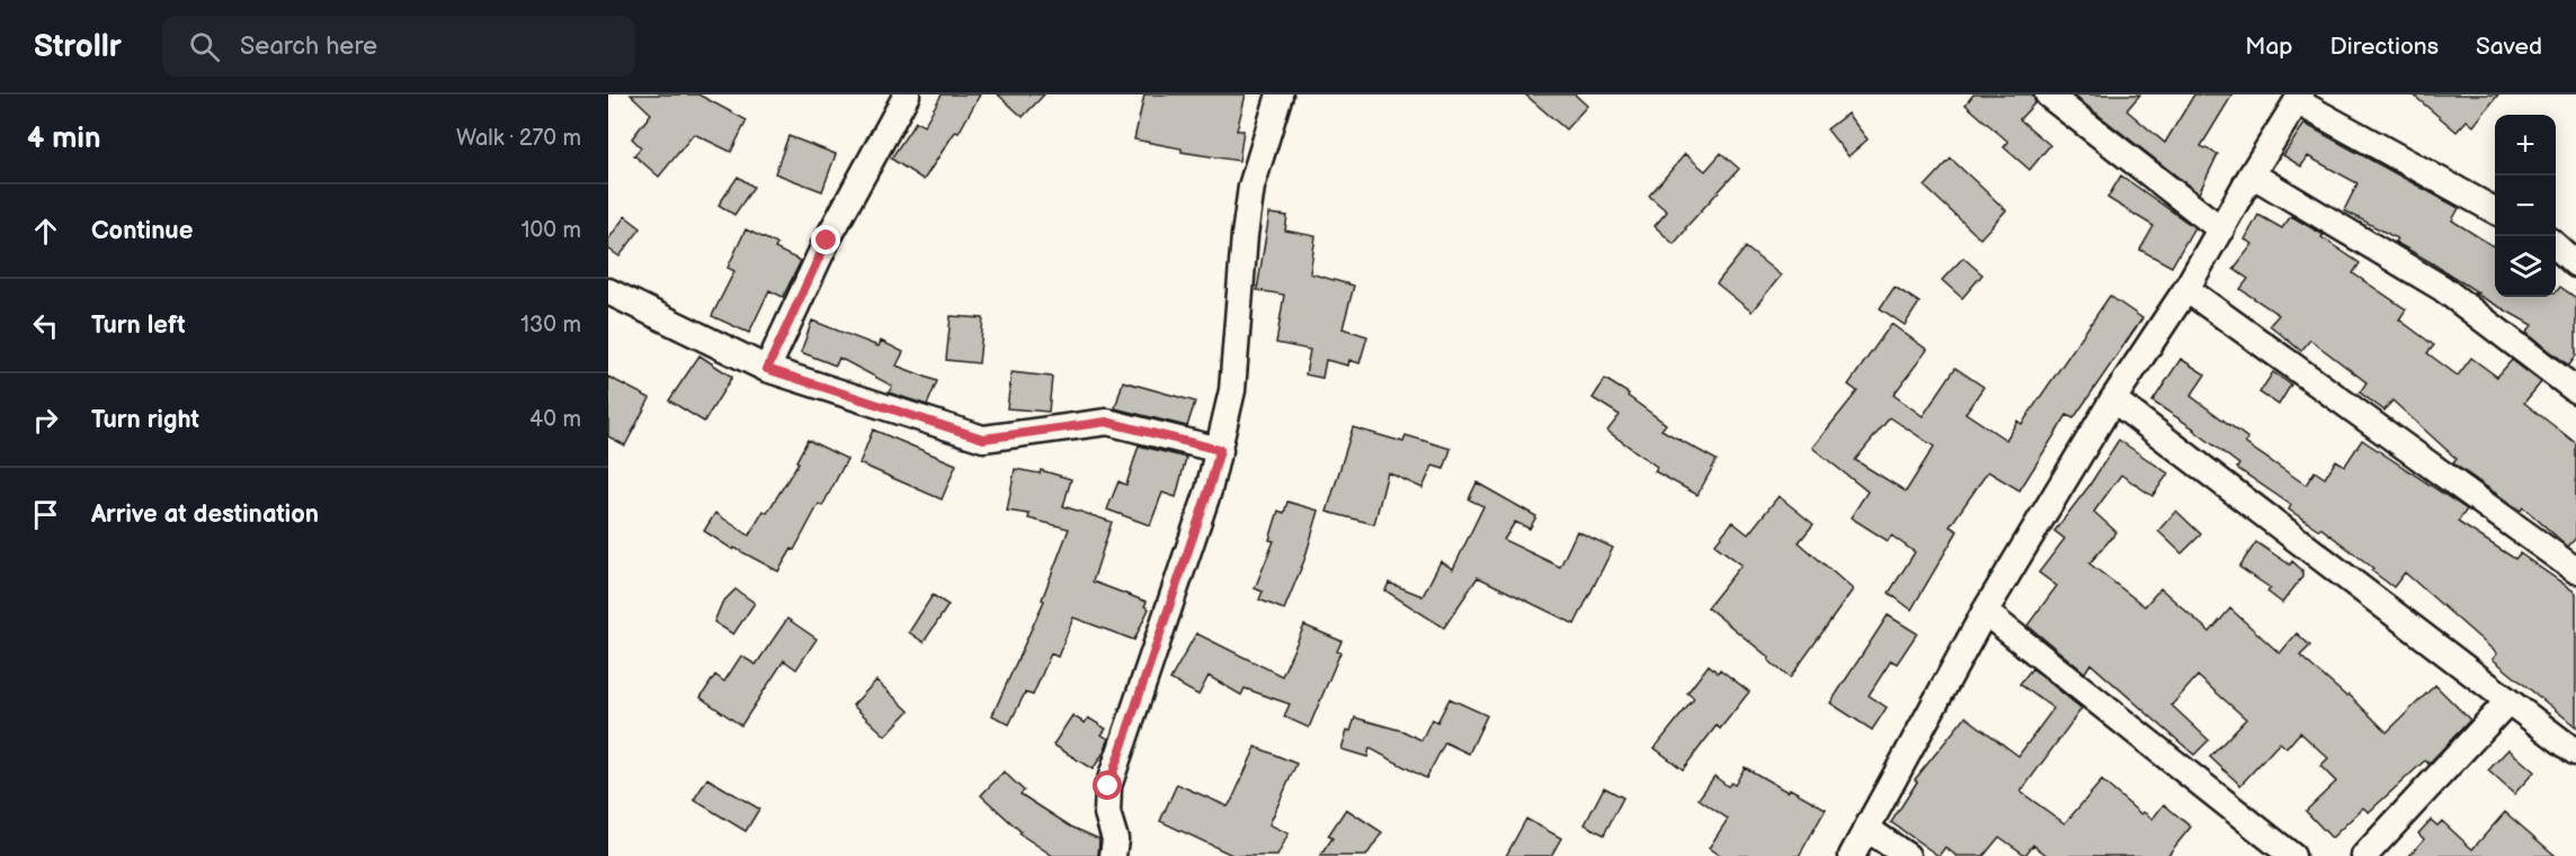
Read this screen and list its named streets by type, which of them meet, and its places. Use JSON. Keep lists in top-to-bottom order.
{
  "page": {
    "header": "Strollr",
    "search": "Search here",
    "nav": ["Map", "Directions", "Saved"],
    "heading": ["4 min", "Walk · 270 m"],
    "map_buttons": ["+", "−"],
    "list": [
      ["Continue", "100 m"],
      ["Turn left", "130 m"],
      ["Turn right", "40 m"],
      "Arrive at destination"
    ]
  }
}
